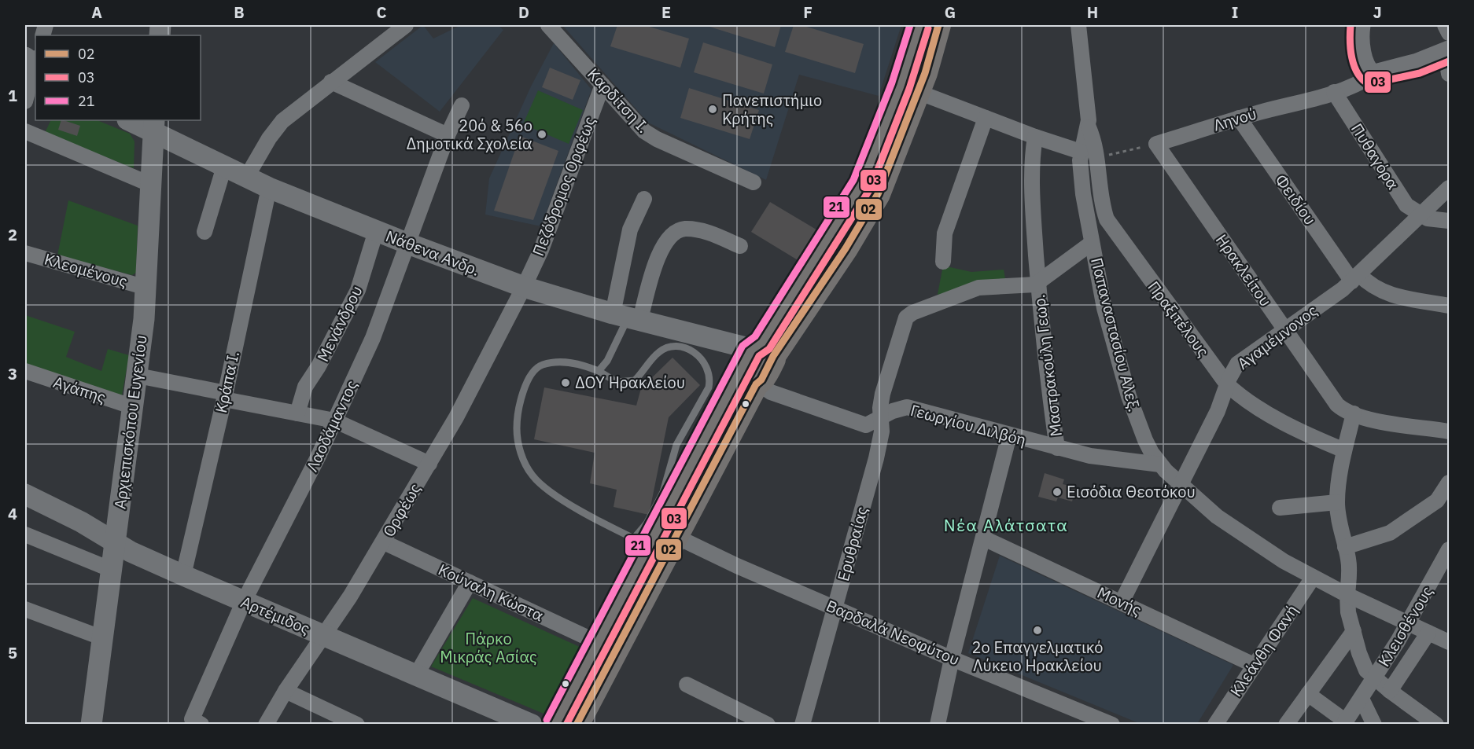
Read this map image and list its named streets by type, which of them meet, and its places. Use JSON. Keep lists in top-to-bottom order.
{
  "streets": {
    "street": [
      "Καρδίτση Ι.",
      "Ληνού",
      "Πυθαγόρα",
      "Πεζόδρομος Ορφέως",
      "Φειδίου",
      "Νάθενα Ανδρ.",
      "Κλεομένους",
      "Ηρακλείτου",
      "Πραξιτέλους",
      "Μενάνδρου",
      "Παπαναστασίου Αλεξ.",
      "Αγαμέμνονος",
      "Μαστρακούλη Γεωρ.",
      "Κράπα Ι.",
      "Αγάπης",
      "Αρχιεπισκόπου Ευγενίου",
      "Γεωργίου Διλβόη",
      "Λαοδάμαντος",
      "Ορφέως",
      "Ερυθραίας",
      "Κούναλη Κώστα",
      "Μονής",
      "Αρτέμιδος",
      "Κλεισθένους",
      "Βαρδαλά Νεοφύτου",
      "Κλεάνθη Φανή"
    ]
  },
  "crossings": [
    ["Καρδίτση Ι.", "Πεζόδρομος Ορφέως"],
    ["Ληνού", "Πυθαγόρα"],
    ["Ληνού", "Φειδίου"],
    ["Ληνού", "Ηρακλείτου"],
    ["Πυθαγόρα", "Αγαμέμνονος"],
    ["Πεζόδρομος Ορφέως", "Νάθενα Ανδρ."],
    ["Πεζόδρομος Ορφέως", "Ορφέως"],
    ["Φειδίου", "Αγαμέμνονος"],
    ["Νάθενα Ανδρ.", "Μενάνδρου"],
    ["Νάθενα Ανδρ.", "Κράπα Ι."],
    ["Νάθενα Ανδρ.", "Αρχιεπισκόπου Ευγενίου"],
    ["Νάθενα Ανδρ.", "Λαοδάμαντος"],
    ["Νάθενα Ανδρ.", "Ορφέως"],
    ["Κλεομένους", "Αρχιεπισκόπου Ευγενίου"],
    ["Ηρακλείτου", "Αγαμέμνονος"],
    ["Πραξιτέλους", "Παπαναστασίου Αλεξ."],
    ["Πραξιτέλους", "Αγαμέμνονος"],
    ["Παπαναστασίου Αλεξ.", "Αγαμέμνονος"],
    ["Παπαναστασίου Αλεξ.", "Μαστρακούλη Γεωρ."],
    ["Παπαναστασίου Αλεξ.", "Γεωργίου Διλβόη"],
    ["Παπαναστασίου Αλεξ.", "Κλεισθένους"],
    ["Παπαναστασίου Αλεξ.", "Κλεάνθη Φανή"],
    ["Αγαμέμνονος", "Μονής"],
    ["Μαστρακούλη Γεωρ.", "Γεωργίου Διλβόη"],
    ["Μαστρακούλη Γεωρ.", "Ερυθραίας"],
    ["Κράπα Ι.", "Αρτέμιδος"],
    ["Αγάπης", "Αρχιεπισκόπου Ευγενίου"],
    ["Αρχιεπισκόπου Ευγενίου", "Αρτέμιδος"],
    ["Γεωργίου Διλβόη", "Ερυθραίας"],
    ["Λαοδάμαντος", "Αρτέμιδος"],
    ["Ορφέως", "Κούναλη Κώστα"],
    ["Ορφέως", "Αρτέμιδος"],
    ["Ερυθραίας", "Βαρδαλά Νεοφύτου"],
    ["Μονής", "Κλεάνθη Φανή"]
  ],
  "districts": ["Νέα Αλάτσατα"],
  "parks": ["Πάρκο Μικράς Ασίας"],
  "places": [
    "Πανεπιστήμιο Κρήτης",
    "20ό & 56ο Δημοτικά Σχολεία",
    "ΔΟΥ Ηρακλείου",
    "Εισόδια Θεοτόκου",
    "2ο Επαγγελματικό Λύκειο Ηρακλείου"
  ],
  "lines": ["transit line 02", "transit line 03", "transit line 21"],
  "legend": ["02", "03", "21"],
  "grid": {
    "columns": [
      "A",
      "B",
      "C",
      "D",
      "E",
      "F",
      "G",
      "H",
      "I",
      "J"
    ],
    "rows": [
      "1",
      "2",
      "3",
      "4",
      "5"
    ]
  }
}
